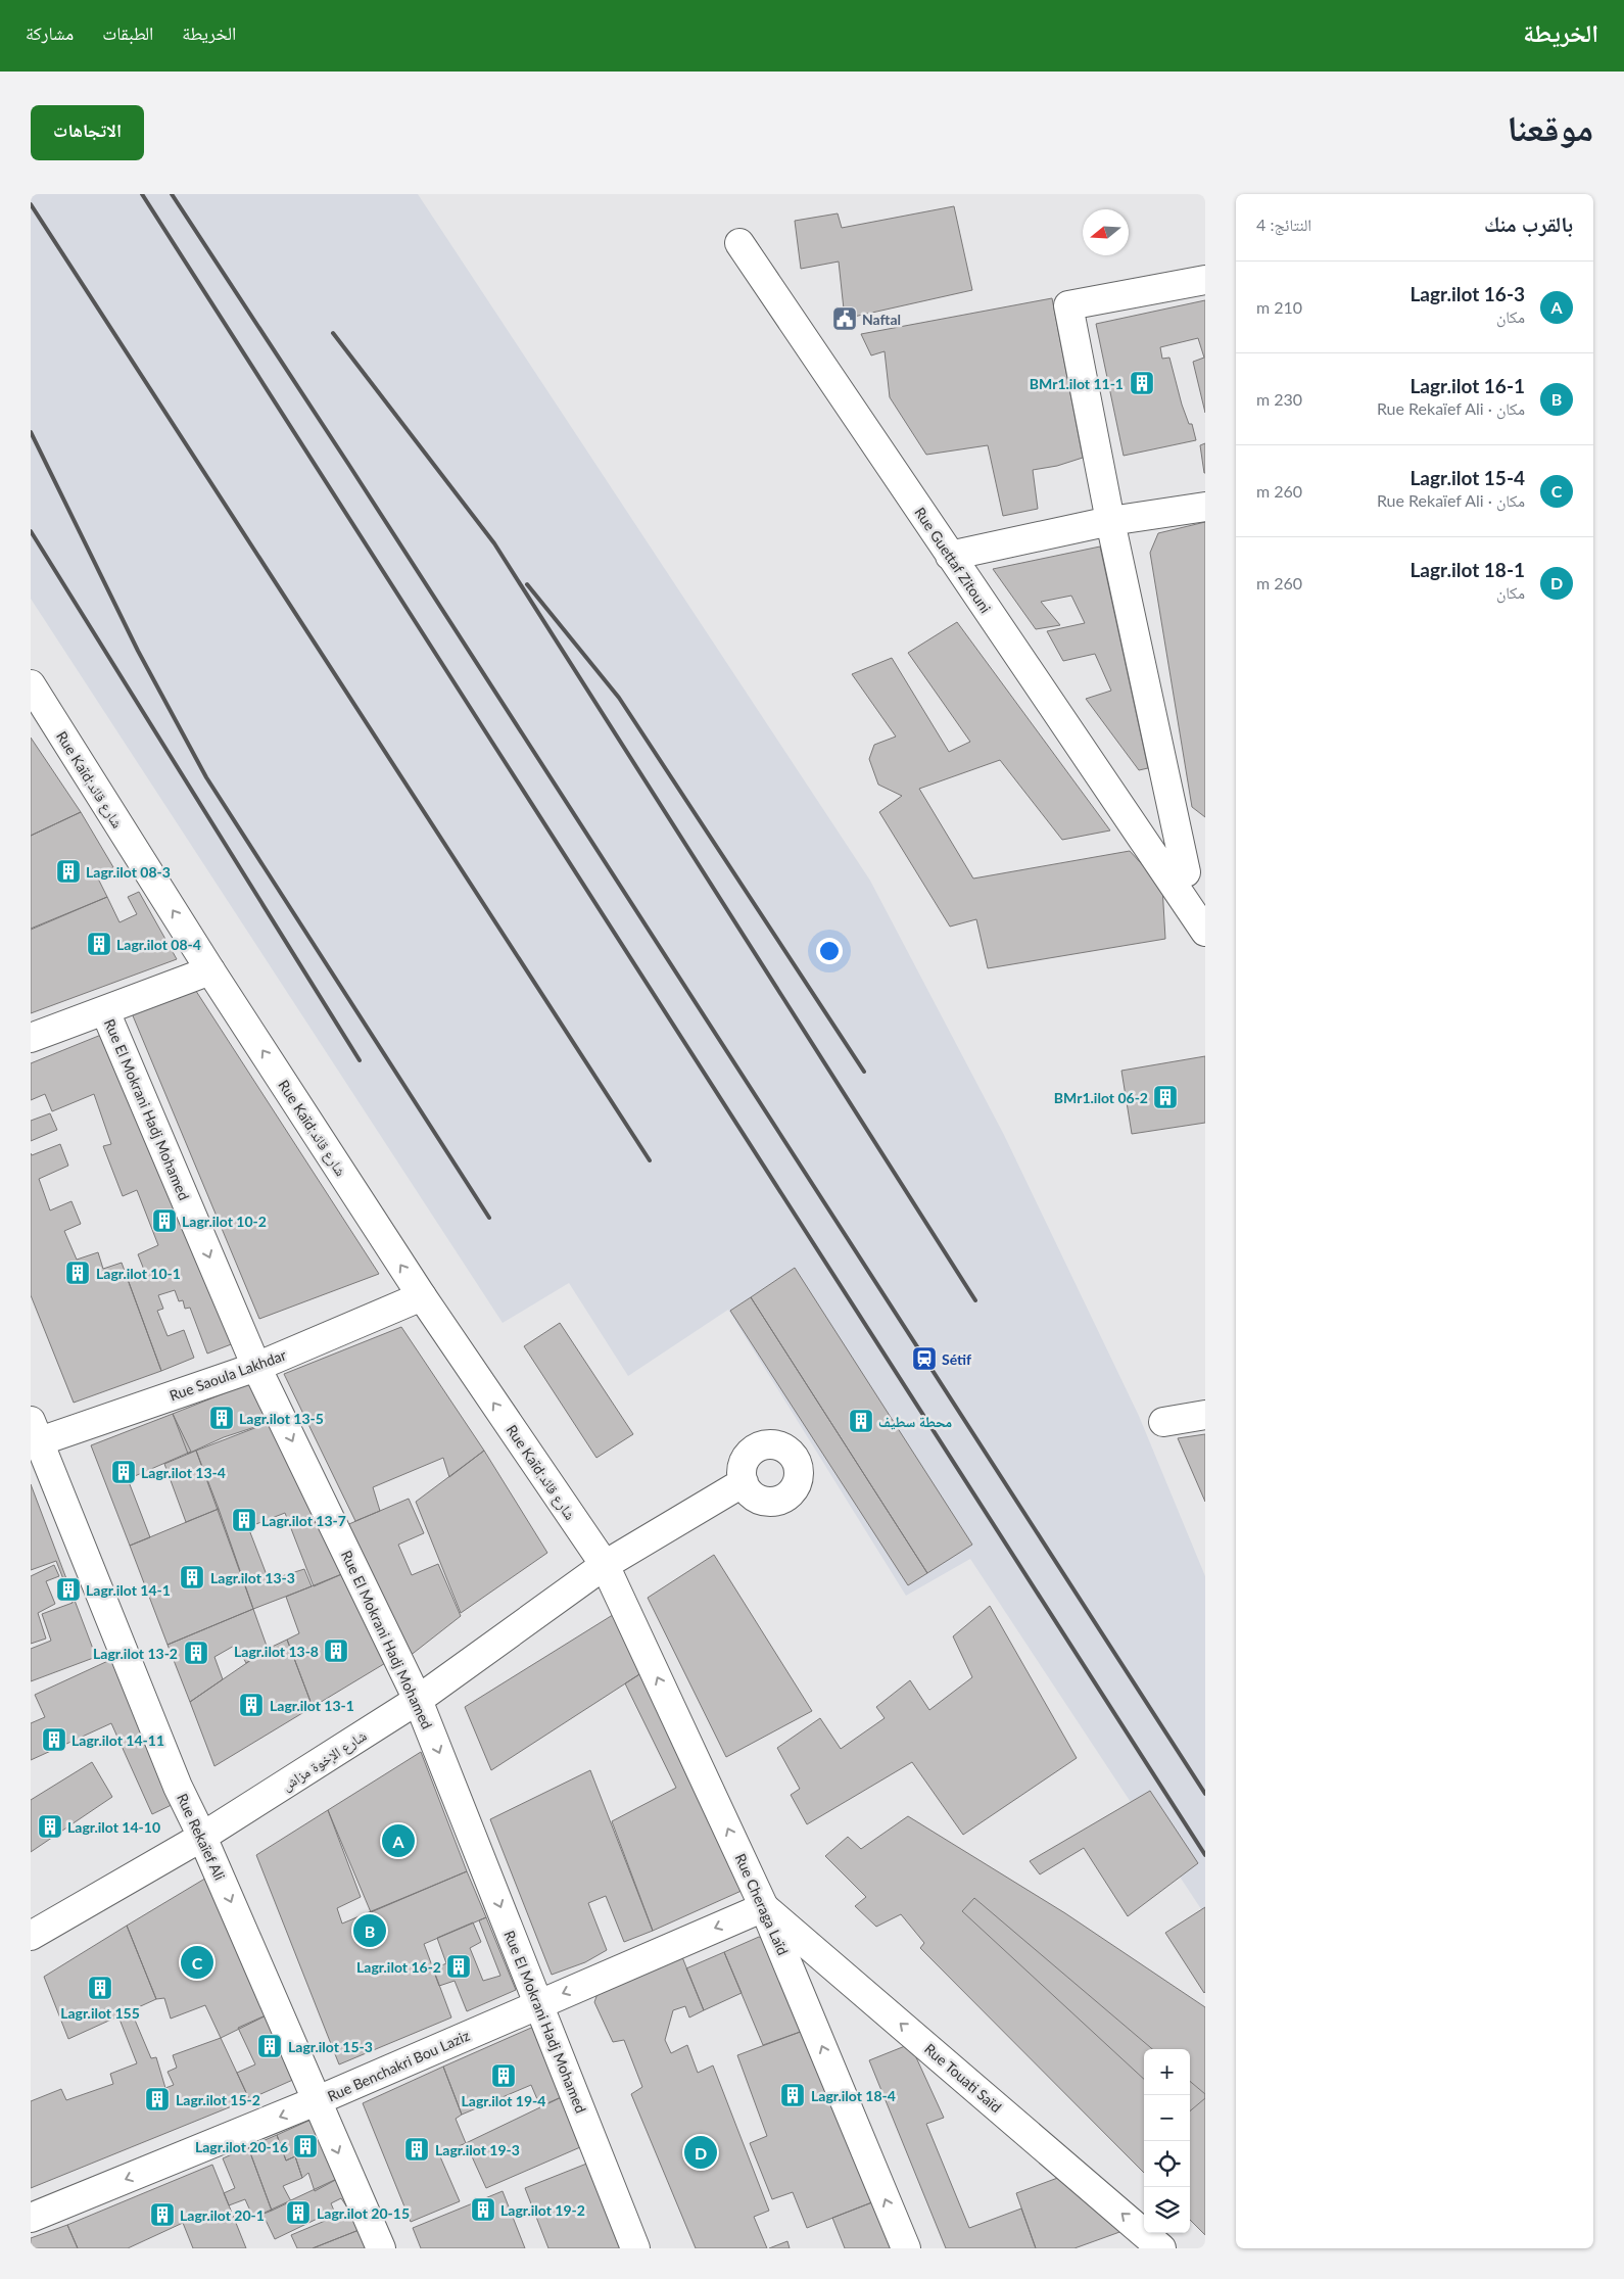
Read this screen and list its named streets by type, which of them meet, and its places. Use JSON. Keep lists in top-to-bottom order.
{
  "streets": {
    "street": [
      "Rue Guettaf Zitouni",
      "Rue Kaïd;شارع قائد",
      "Rue El Mokrani Hadj Mohamed",
      "Rue Saoula Lakhdar",
      "شارع الإخوة مزاش",
      "Rue Rekaïef Ali",
      "Rue Cheraga Laïd",
      "Rue Benchakri Bou Laziz",
      "Rue Touati Saïd"
    ]
  },
  "crossings": [
    ["Rue Kaïd;شارع قائد", "Rue Saoula Lakhdar"],
    ["Rue Kaïd;شارع قائد", "شارع الإخوة مزاش"],
    ["Rue Kaïd;شارع قائد", "Rue Cheraga Laïd"],
    ["Rue El Mokrani Hadj Mohamed", "Rue Saoula Lakhdar"],
    ["Rue El Mokrani Hadj Mohamed", "شارع الإخوة مزاش"],
    ["Rue El Mokrani Hadj Mohamed", "Rue Benchakri Bou Laziz"],
    ["Rue Saoula Lakhdar", "Rue Rekaïef Ali"],
    ["شارع الإخوة مزاش", "Rue Rekaïef Ali"],
    ["شارع الإخوة مزاش", "Rue Cheraga Laïd"],
    ["Rue Rekaïef Ali", "Rue Benchakri Bou Laziz"],
    ["Rue Cheraga Laïd", "Rue Benchakri Bou Laziz"],
    ["Rue Cheraga Laïd", "Rue Touati Saïd"],
    ["Rue Benchakri Bou Laziz", "Rue Touati Saïd"]
  ],
  "one_way": [
    "Rue Kaïd;شارع قائد",
    "Rue El Mokrani Hadj Mohamed",
    "Rue Rekaïef Ali",
    "Rue Cheraga Laïd",
    "Rue Benchakri Bou Laziz",
    "Rue Touati Saïd"
  ],
  "places": {
    "public building": ["Naftal"],
    "building": [
      "BMr1.ilot 11-1",
      "Lagr.ilot 08-3",
      "Lagr.ilot 08-4",
      "BMr1.ilot 06-2",
      "Lagr.ilot 10-2",
      "Lagr.ilot 10-1",
      "Lagr.ilot 13-5",
      "محطة سطيف",
      "Lagr.ilot 13-4",
      "Lagr.ilot 13-7",
      "Lagr.ilot 13-3",
      "Lagr.ilot 14-1",
      "Lagr.ilot 13-8",
      "Lagr.ilot 13-2",
      "Lagr.ilot 13-1",
      "Lagr.ilot 14-11",
      "Lagr.ilot 14-10",
      "Lagr.ilot 16-2",
      "Lagr.ilot 155",
      "Lagr.ilot 15-3",
      "Lagr.ilot 19-4",
      "Lagr.ilot 18-4",
      "Lagr.ilot 15-2",
      "Lagr.ilot 20-16",
      "Lagr.ilot 19-3",
      "Lagr.ilot 19-2",
      "Lagr.ilot 20-15",
      "Lagr.ilot 20-1"
    ],
    "station": ["Sétif"]
  },
  "north": "left",
  "page": {
    "header": "الخريطة",
    "nav": ["الخريطة", "الطبقات", "مشاركة"],
    "title": "موقعنا",
    "buttons": "الاتجاهات",
    "heading": ["بالقرب منك", "النتائج: 4"],
    "list": [
      {
        "mark": "A",
        "name": "Lagr.ilot 16-3",
        "note": "مكان",
        "value": "210 m"
      },
      {
        "mark": "B",
        "name": "Lagr.ilot 16-1",
        "note": "مكان · Rue Rekaïef Ali",
        "value": "230 m"
      },
      {
        "mark": "C",
        "name": "Lagr.ilot 15-4",
        "note": "مكان · Rue Rekaïef Ali",
        "value": "260 m"
      },
      {
        "mark": "D",
        "name": "Lagr.ilot 18-1",
        "note": "مكان",
        "value": "260 m"
      }
    ],
    "pins": [
      "A",
      "B",
      "C",
      "D"
    ],
    "map_buttons": ["+", "−"]
  }
}
